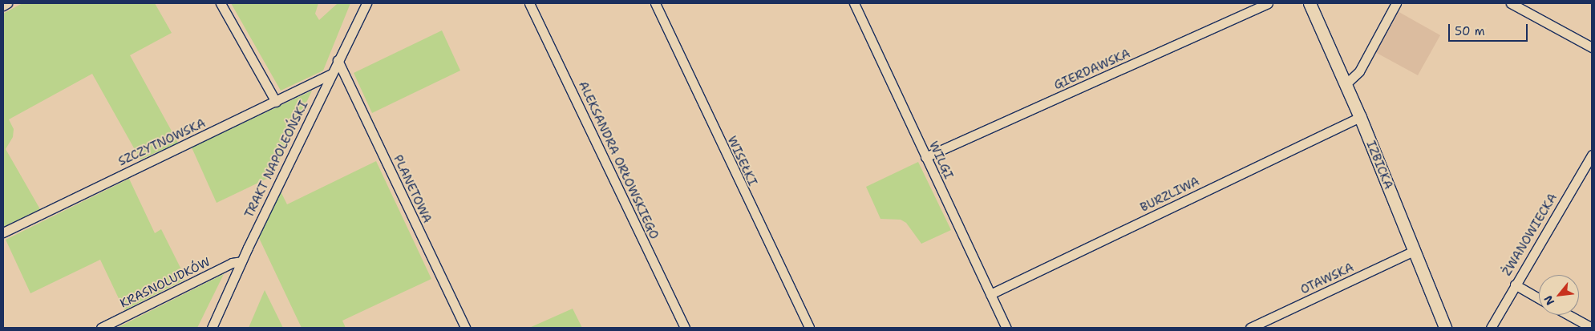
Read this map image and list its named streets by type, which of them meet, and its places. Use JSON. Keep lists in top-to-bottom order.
{
  "streets": {
    "street": [
      "GIERDAWSKA",
      "SZCZYTNOWSKA",
      "TRAKT NAPOLEOŃSKI",
      "ALEKSANDRA ORŁOWSKIEGO",
      "WILGI",
      "WISEŁKI",
      "IZBICKA",
      "PLANETOWA",
      "BURZLIWA",
      "ŻWANOWIECKA",
      "OTAWSKA",
      "KRASNOLUDKÓW"
    ]
  },
  "crossings": [
    ["GIERDAWSKA", "WILGI"],
    ["SZCZYTNOWSKA", "TRAKT NAPOLEOŃSKI"],
    ["TRAKT NAPOLEOŃSKI", "PLANETOWA"],
    ["TRAKT NAPOLEOŃSKI", "KRASNOLUDKÓW"],
    ["WILGI", "BURZLIWA"],
    ["IZBICKA", "BURZLIWA"],
    ["IZBICKA", "OTAWSKA"]
  ],
  "scale_bar": "50 m",
  "north": "bottom left"
}
